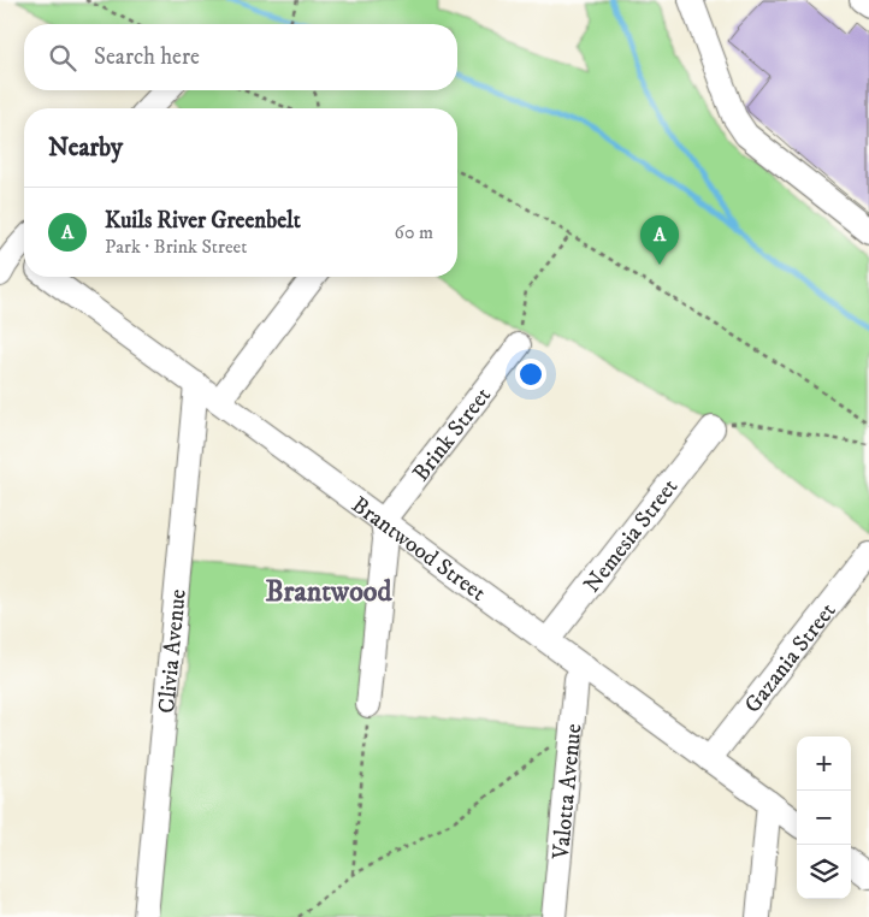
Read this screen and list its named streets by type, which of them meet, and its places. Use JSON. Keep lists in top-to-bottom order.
{
  "streets": {
    "street": [
      "Brink Street",
      "Nemesia Street",
      "Brantwood Street",
      "Clivia Avenue",
      "Gazania Street",
      "Valotta Avenue"
    ]
  },
  "crossings": [
    ["Brink Street", "Brantwood Street"],
    ["Nemesia Street", "Brantwood Street"],
    ["Brantwood Street", "Clivia Avenue"],
    ["Brantwood Street", "Gazania Street"],
    ["Brantwood Street", "Valotta Avenue"]
  ],
  "districts": ["Brantwood"],
  "page": {
    "search": "Search here",
    "heading": "Nearby",
    "list": [
      {
        "mark": "A",
        "name": "Kuils River Greenbelt",
        "note": "Park · Brink Street",
        "value": "60 m"
      }
    ],
    "pins": "A",
    "map_buttons": ["+", "−"]
  }
}
